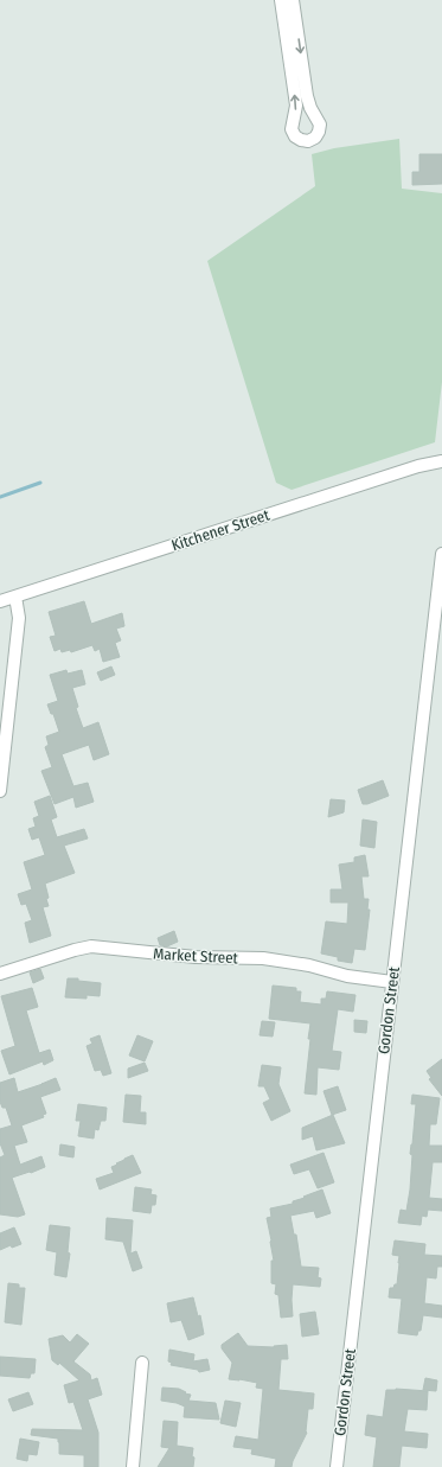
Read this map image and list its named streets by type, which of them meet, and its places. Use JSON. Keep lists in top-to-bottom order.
{
  "streets": {
    "street": ["Kitchener Street", "Market Street", "Gordon Street"]
  },
  "crossings": [
    ["Market Street", "Gordon Street"]
  ]
}
